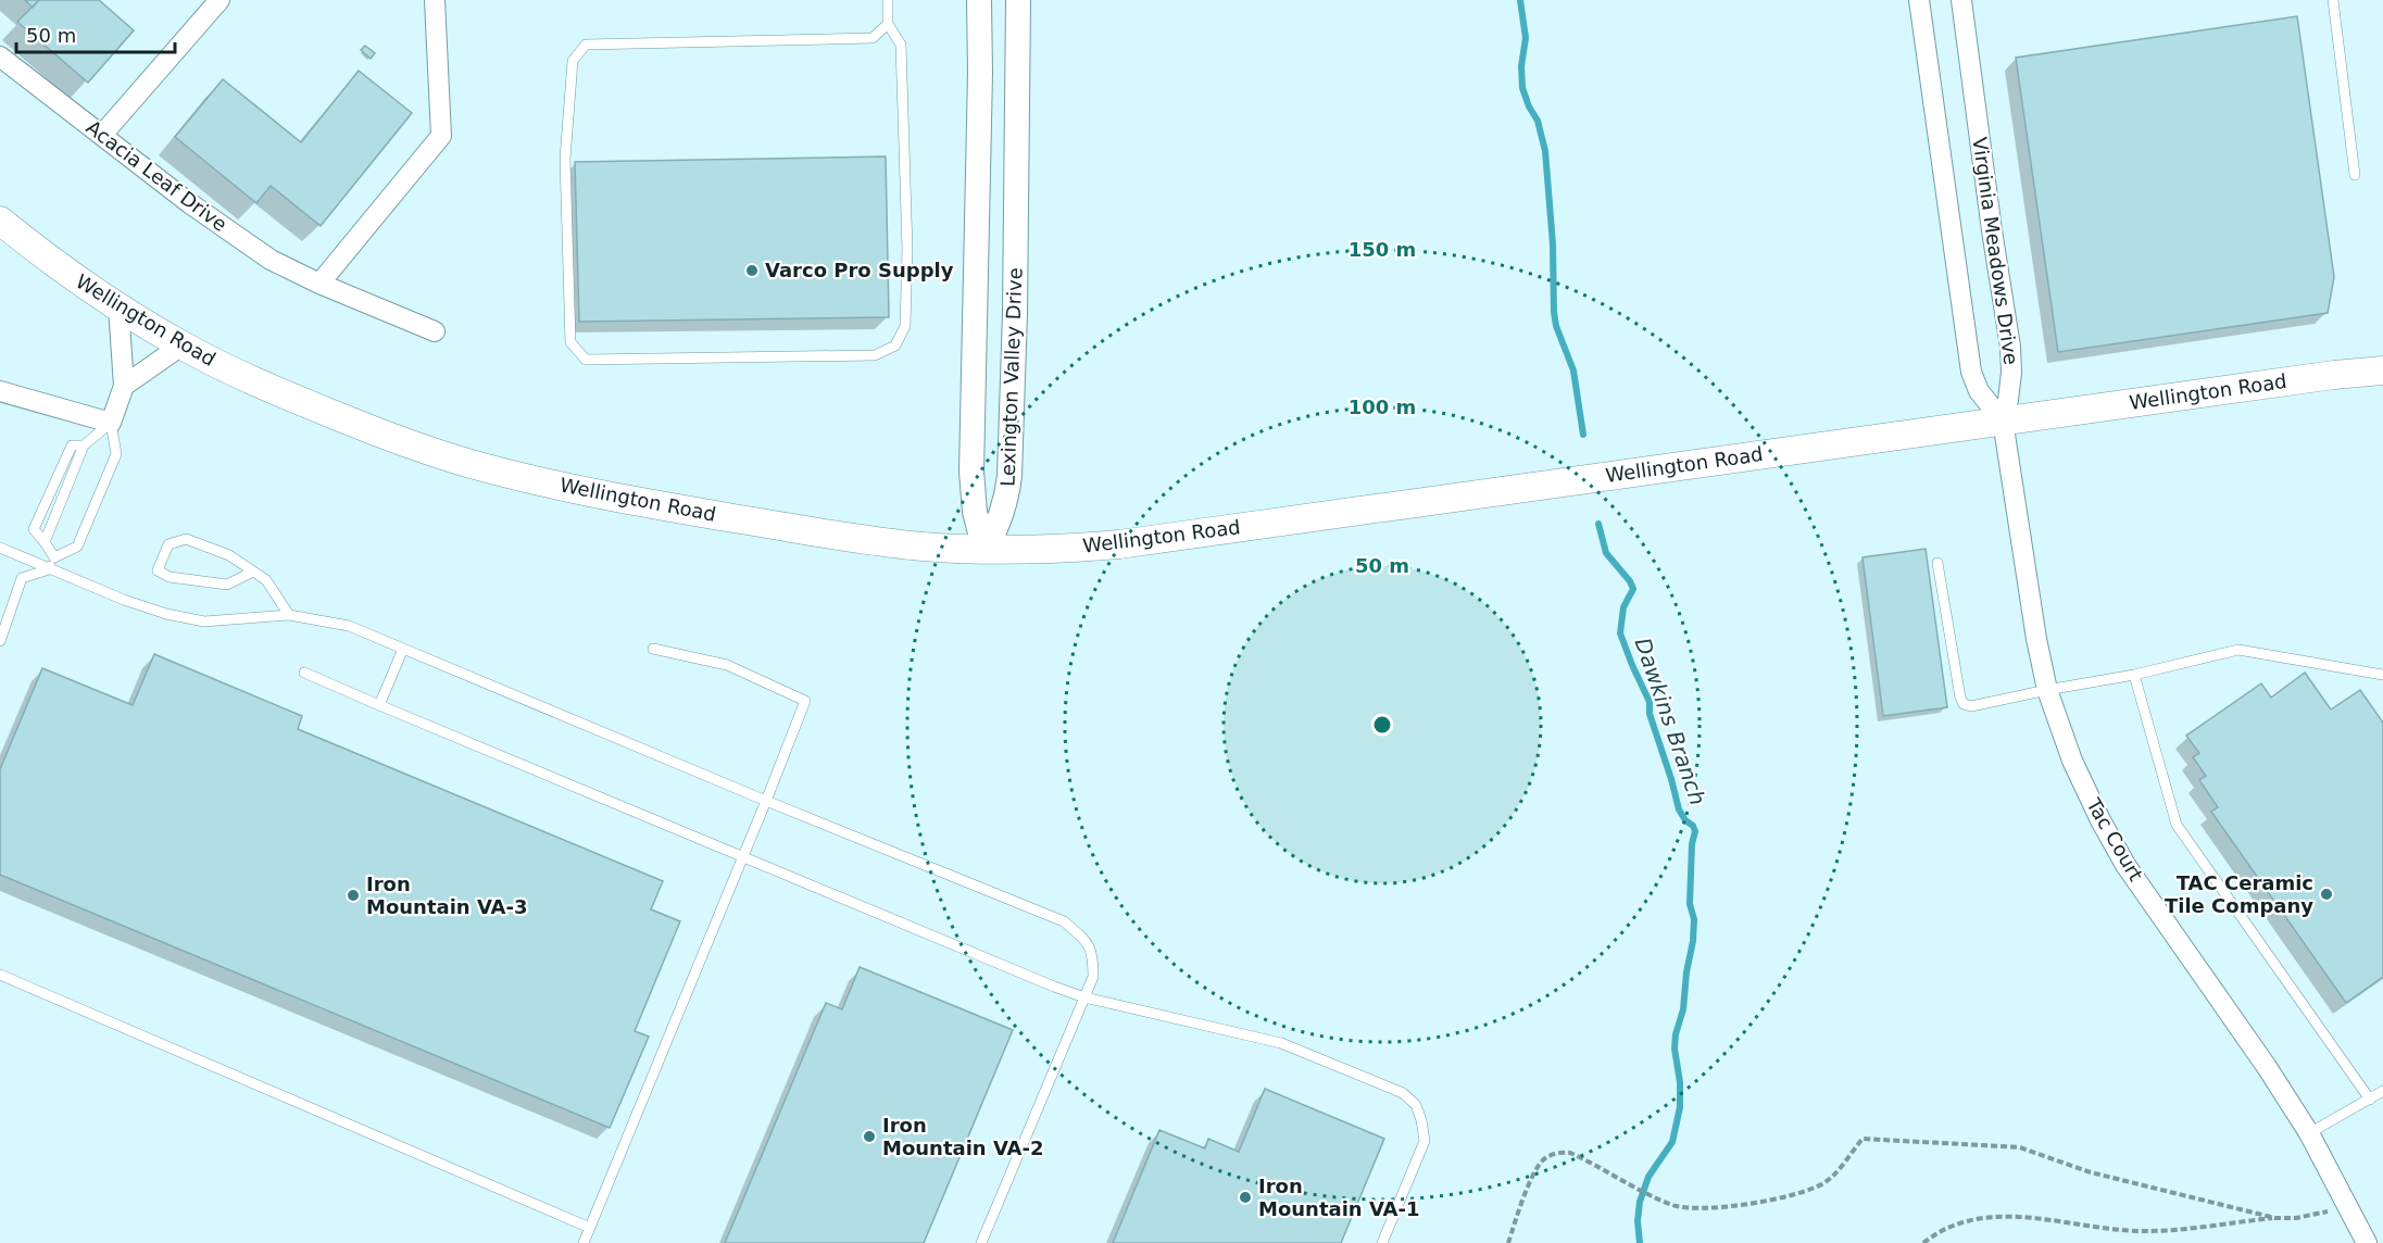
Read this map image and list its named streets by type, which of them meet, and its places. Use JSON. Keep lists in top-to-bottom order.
{
  "streets": {
    "main road": ["Wellington Road"],
    "street": [
      "Acacia Leaf Drive",
      "Virginia Meadows Drive",
      "Lexington Valley Drive",
      "Tac Court"
    ]
  },
  "crossings": [
    ["Virginia Meadows Drive", "Wellington Road"],
    ["Virginia Meadows Drive", "Tac Court"],
    ["Wellington Road", "Lexington Valley Drive"],
    ["Wellington Road", "Tac Court"]
  ],
  "water": ["Dawkins Branch"],
  "places": [
    "Varco Pro Supply",
    "TAC Ceramic Tile Company",
    "Iron Mountain VA-3",
    "Iron Mountain VA-2",
    "Iron Mountain VA-1"
  ],
  "scale_bar": "50 m",
  "rings": ["150 m", "100 m", "50 m"]
}
